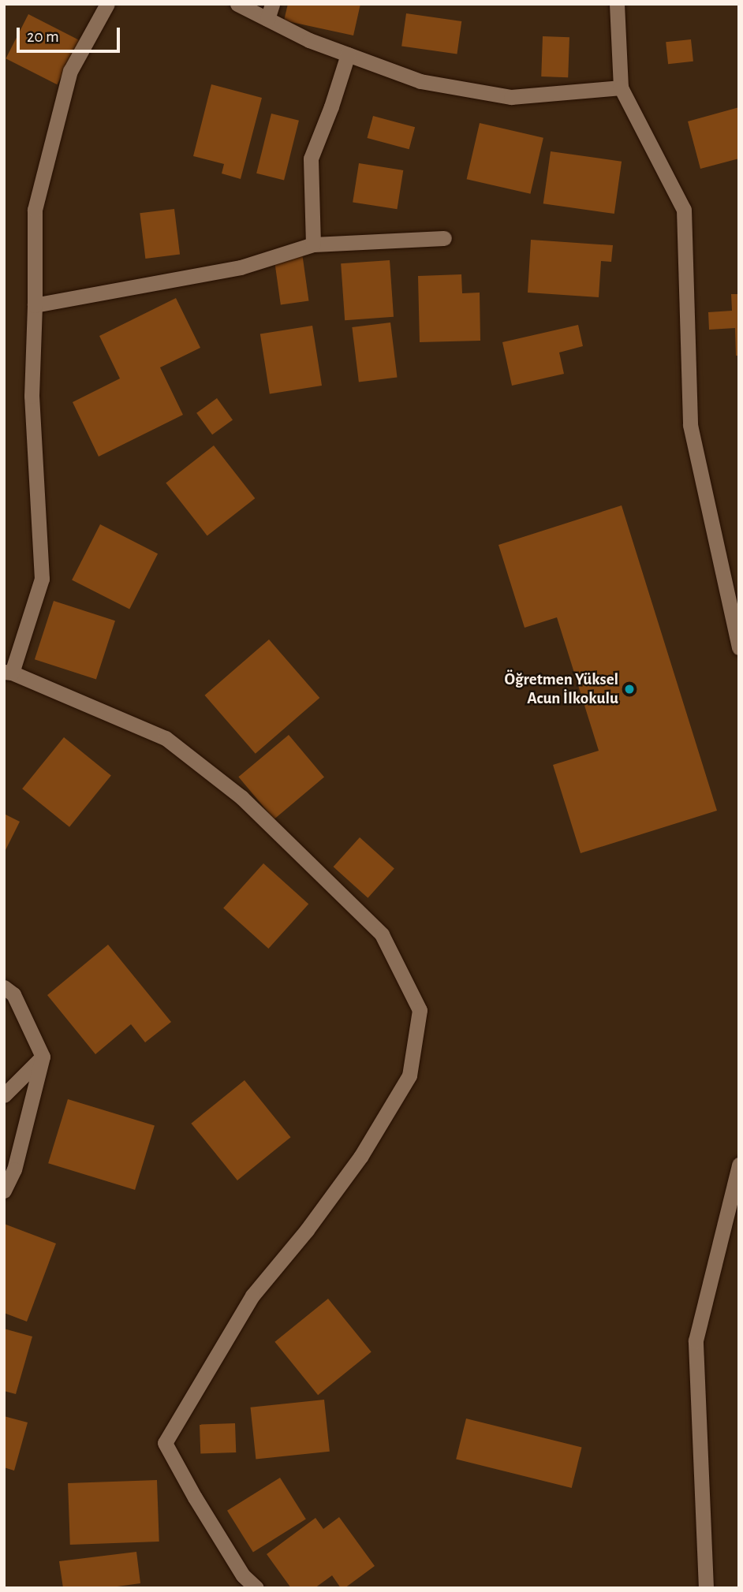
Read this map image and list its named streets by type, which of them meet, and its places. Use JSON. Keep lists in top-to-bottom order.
{
  "places": ["Öğretmen Yüksel Acun İlkokulu"],
  "scale_bar": "20 m"
}
